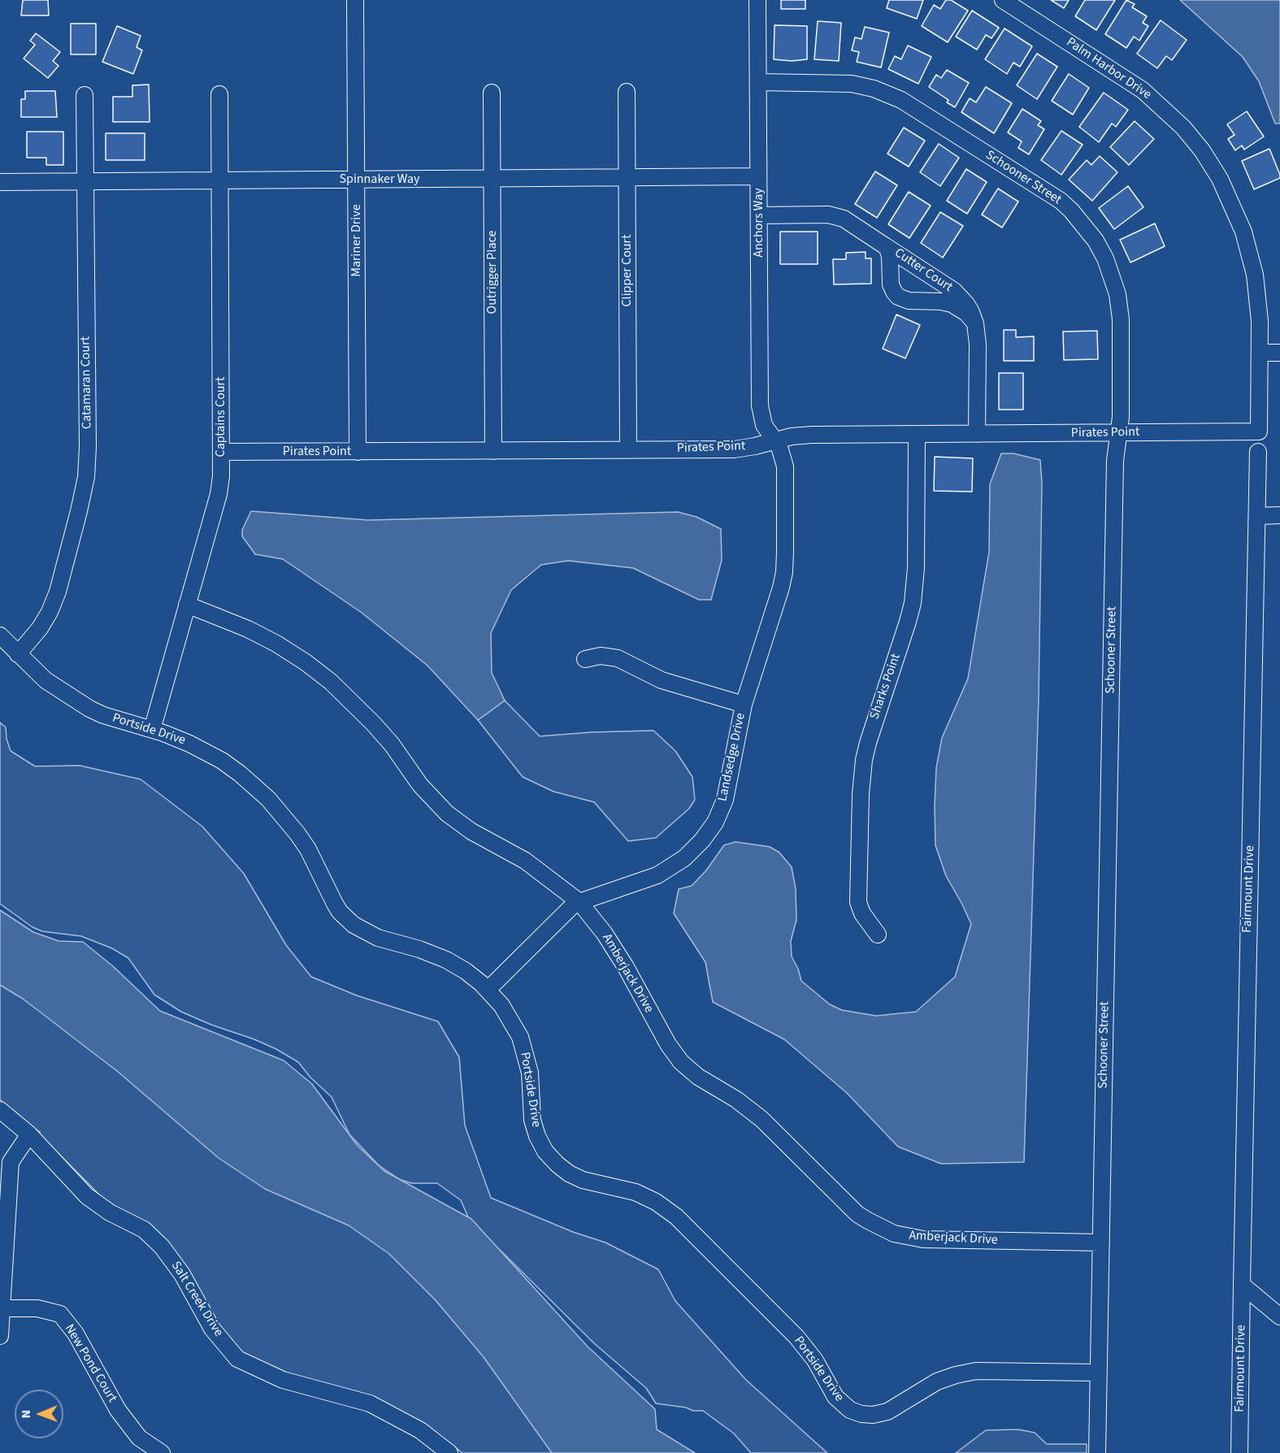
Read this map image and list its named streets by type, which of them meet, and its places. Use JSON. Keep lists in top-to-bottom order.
{
  "streets": {
    "street": [
      "Palm Harbor Drive",
      "Schooner Street",
      "Spinnaker Way",
      "Anchors Way",
      "Mariner Drive",
      "Clipper Court",
      "Cutter Court",
      "Outrigger Place",
      "Catamaran Court",
      "Captains Court",
      "Pirates Point",
      "Sharks Point",
      "Portside Drive",
      "Landsedge Drive",
      "Fairmount Drive",
      "Amberjack Drive",
      "Salt Creek Drive",
      "New Pond Court"
    ]
  },
  "crossings": [
    ["Palm Harbor Drive", "Pirates Point"],
    ["Schooner Street", "Anchors Way"],
    ["Schooner Street", "Pirates Point"],
    ["Schooner Street", "Portside Drive"],
    ["Schooner Street", "Amberjack Drive"],
    ["Spinnaker Way", "Anchors Way"],
    ["Spinnaker Way", "Mariner Drive"],
    ["Spinnaker Way", "Clipper Court"],
    ["Spinnaker Way", "Outrigger Place"],
    ["Spinnaker Way", "Catamaran Court"],
    ["Spinnaker Way", "Captains Court"],
    ["Anchors Way", "Cutter Court"],
    ["Anchors Way", "Pirates Point"],
    ["Anchors Way", "Landsedge Drive"],
    ["Mariner Drive", "Pirates Point"],
    ["Clipper Court", "Pirates Point"],
    ["Cutter Court", "Pirates Point"],
    ["Outrigger Place", "Pirates Point"],
    ["Catamaran Court", "Portside Drive"],
    ["Captains Court", "Pirates Point"],
    ["Captains Court", "Portside Drive"],
    ["Captains Court", "Amberjack Drive"],
    ["Pirates Point", "Sharks Point"],
    ["Pirates Point", "Landsedge Drive"],
    ["Portside Drive", "Landsedge Drive"],
    ["Landsedge Drive", "Amberjack Drive"]
  ],
  "north": "left"
}
